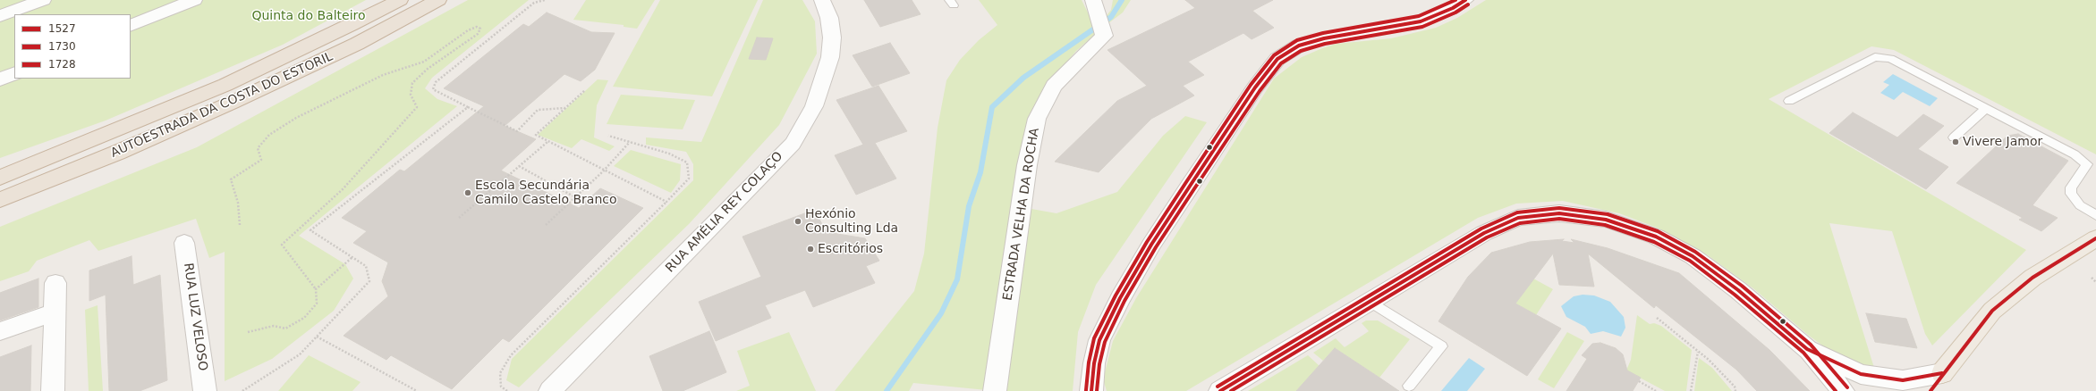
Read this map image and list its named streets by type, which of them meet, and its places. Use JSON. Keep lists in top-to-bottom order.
{
  "streets": {
    "highway": ["AUTOESTRADA DA COSTA DO ESTORIL"],
    "street": ["RUA AMÉLIA REY COLAÇO", "ESTRADA VELHA DA ROCHA", "RUA LUZ VELOSO"]
  },
  "parks": ["Quinta do Balteiro"],
  "places": [
    "Vivere Jamor",
    "Escola Secundária Camilo Castelo Branco",
    "Hexónio Consulting Lda",
    "Escritórios"
  ],
  "lines": ["transit line 1527", "transit line 1728", "transit line 1730"],
  "legend": ["1527", "1730", "1728"]
}
